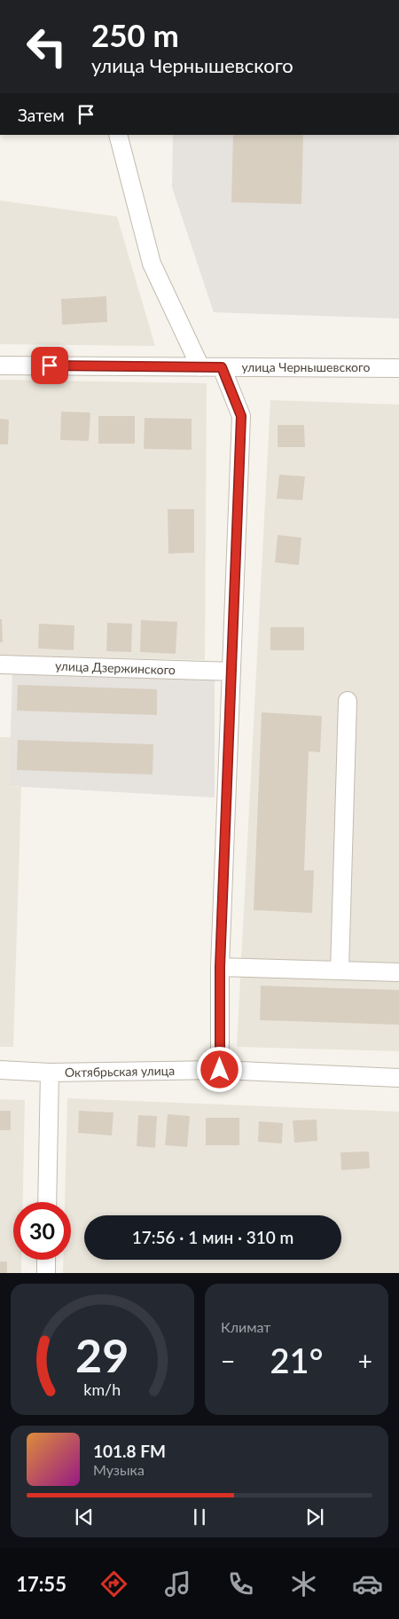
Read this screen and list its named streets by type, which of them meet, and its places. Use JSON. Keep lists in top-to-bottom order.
{
  "streets": {
    "street": ["улица Чернышевского", "улица Дзержинского", "Октябрьская улица"]
  },
  "page": {
    "turn": ["250 m", "улица Чернышевского"],
    "then": "Затем",
    "limit": "30",
    "trip": "17:56 · 1 мин · 310 m",
    "tile": "Климат",
    "heat": ["−", "21°", "+"],
    "song": ["101.8 FM", "Музыка"],
    "tabs": "17:55",
    "gauge": ["29", "km/h"]
  }
}
